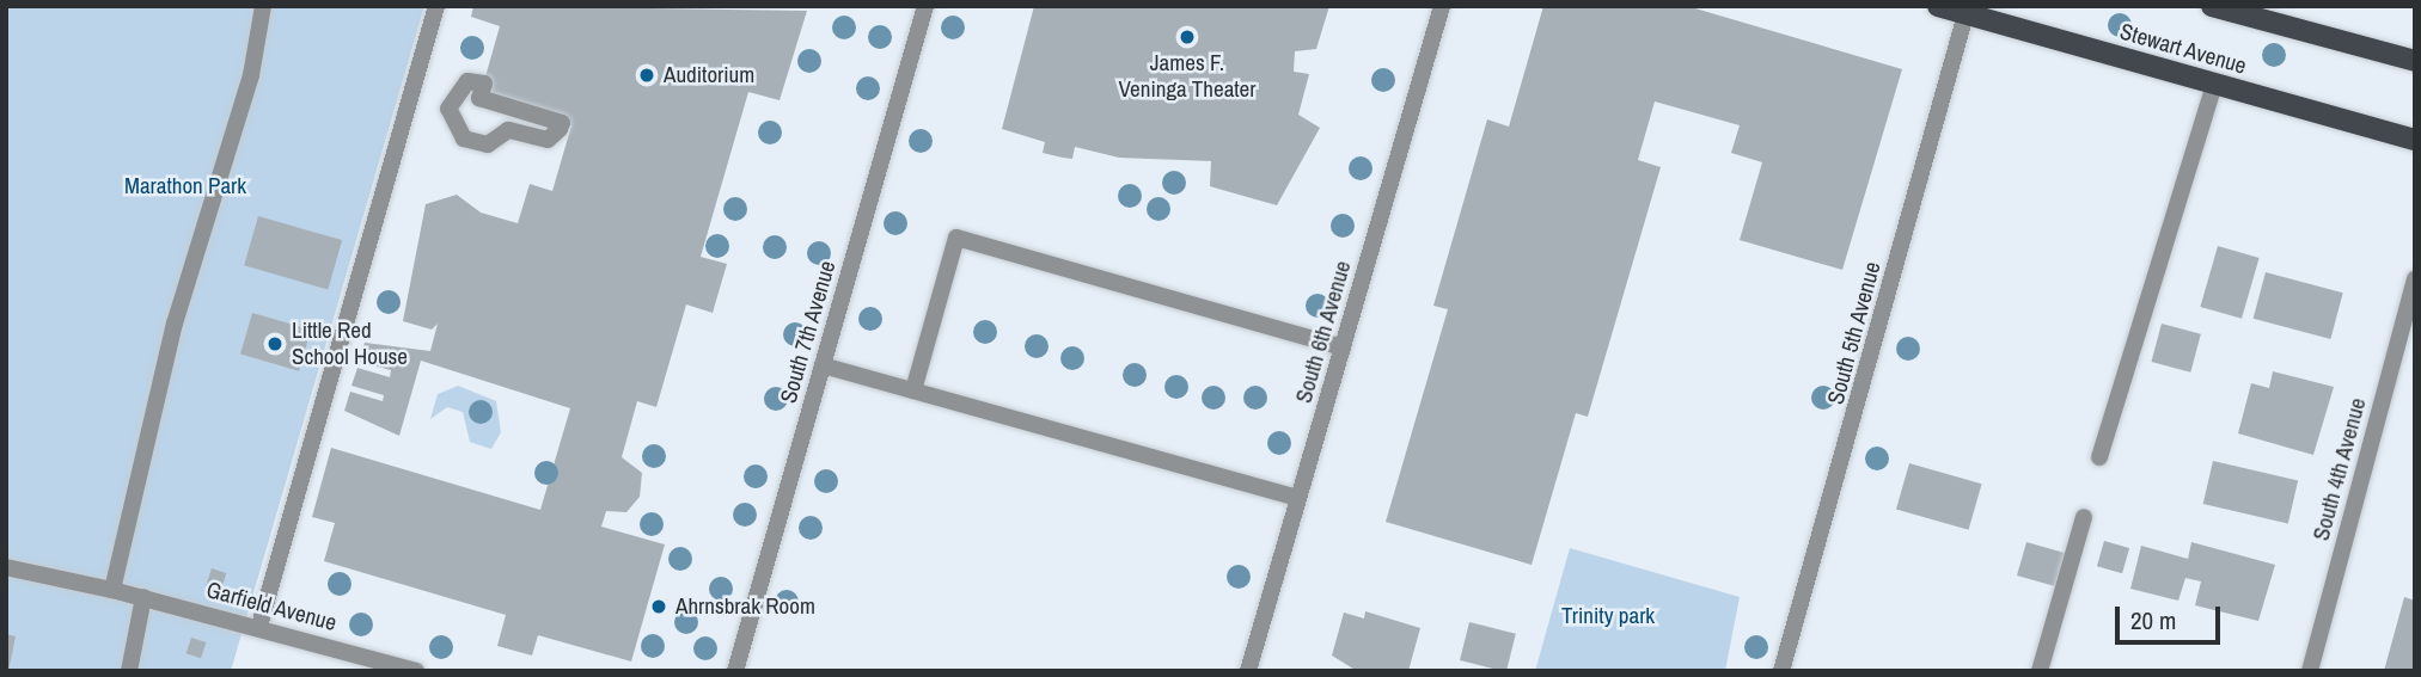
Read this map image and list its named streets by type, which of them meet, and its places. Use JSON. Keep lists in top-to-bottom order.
{
  "streets": {
    "main road": ["Stewart Avenue"],
    "street": [
      "South 7th Avenue",
      "South 6th Avenue",
      "South 5th Avenue",
      "South 4th Avenue",
      "Garfield Avenue"
    ]
  },
  "crossings": [
    ["Stewart Avenue", "South 5th Avenue"]
  ],
  "parks": ["Marathon Park", "Trinity park"],
  "places": [
    "James F. Veninga Theater",
    "Auditorium",
    "Little Red School House",
    "Ahrnsbrak Room"
  ],
  "scale_bar": "20 m"
}
